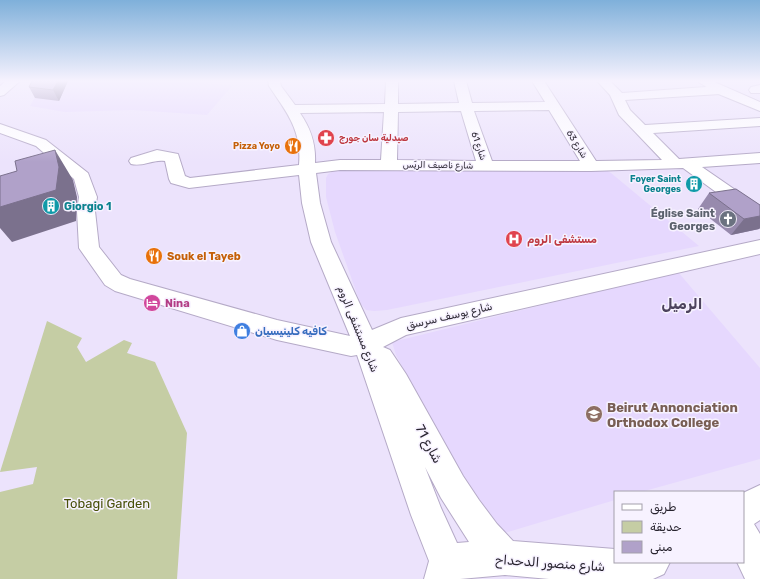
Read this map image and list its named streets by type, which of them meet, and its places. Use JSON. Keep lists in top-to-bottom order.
{
  "streets": {
    "main road": [
      "شارع 63",
      "شارع 61",
      "شارع ناصيف الريّس",
      "شارع يوسف سرسق",
      "شارع مستشفى الروم",
      "شارع 71",
      "شارع منصور الدحداح"
    ]
  },
  "crossings": [
    ["شارع 63", "شارع ناصيف الريّس"],
    ["شارع 61", "شارع ناصيف الريّس"],
    ["شارع ناصيف الريّس", "شارع مستشفى الروم"],
    ["شارع يوسف سرسق", "شارع مستشفى الروم"],
    ["شارع يوسف سرسق", "شارع 71"],
    ["شارع مستشفى الروم", "شارع منصور الدحداح"],
    ["شارع 71", "شارع منصور الدحداح"]
  ],
  "districts": ["الرميل"],
  "parks": ["Tobagi Garden"],
  "places": {
    "pharmacy": ["صيدلية سان جورج"],
    "restaurant": ["Pizza Yoyo", "Souk el Tayeb"],
    "building": ["Foyer Saint Georges", "Giorgio 1"],
    "church": ["Église Saint Georges"],
    "hospital": ["مستشفى الروم"],
    "hotel": ["Nina"],
    "shop": ["كافيه كلينيسيان"],
    "school or university": ["Beirut Annonciation Orthodox College"]
  },
  "legend": ["طريق", "حديقة", "مبنى"]
}
